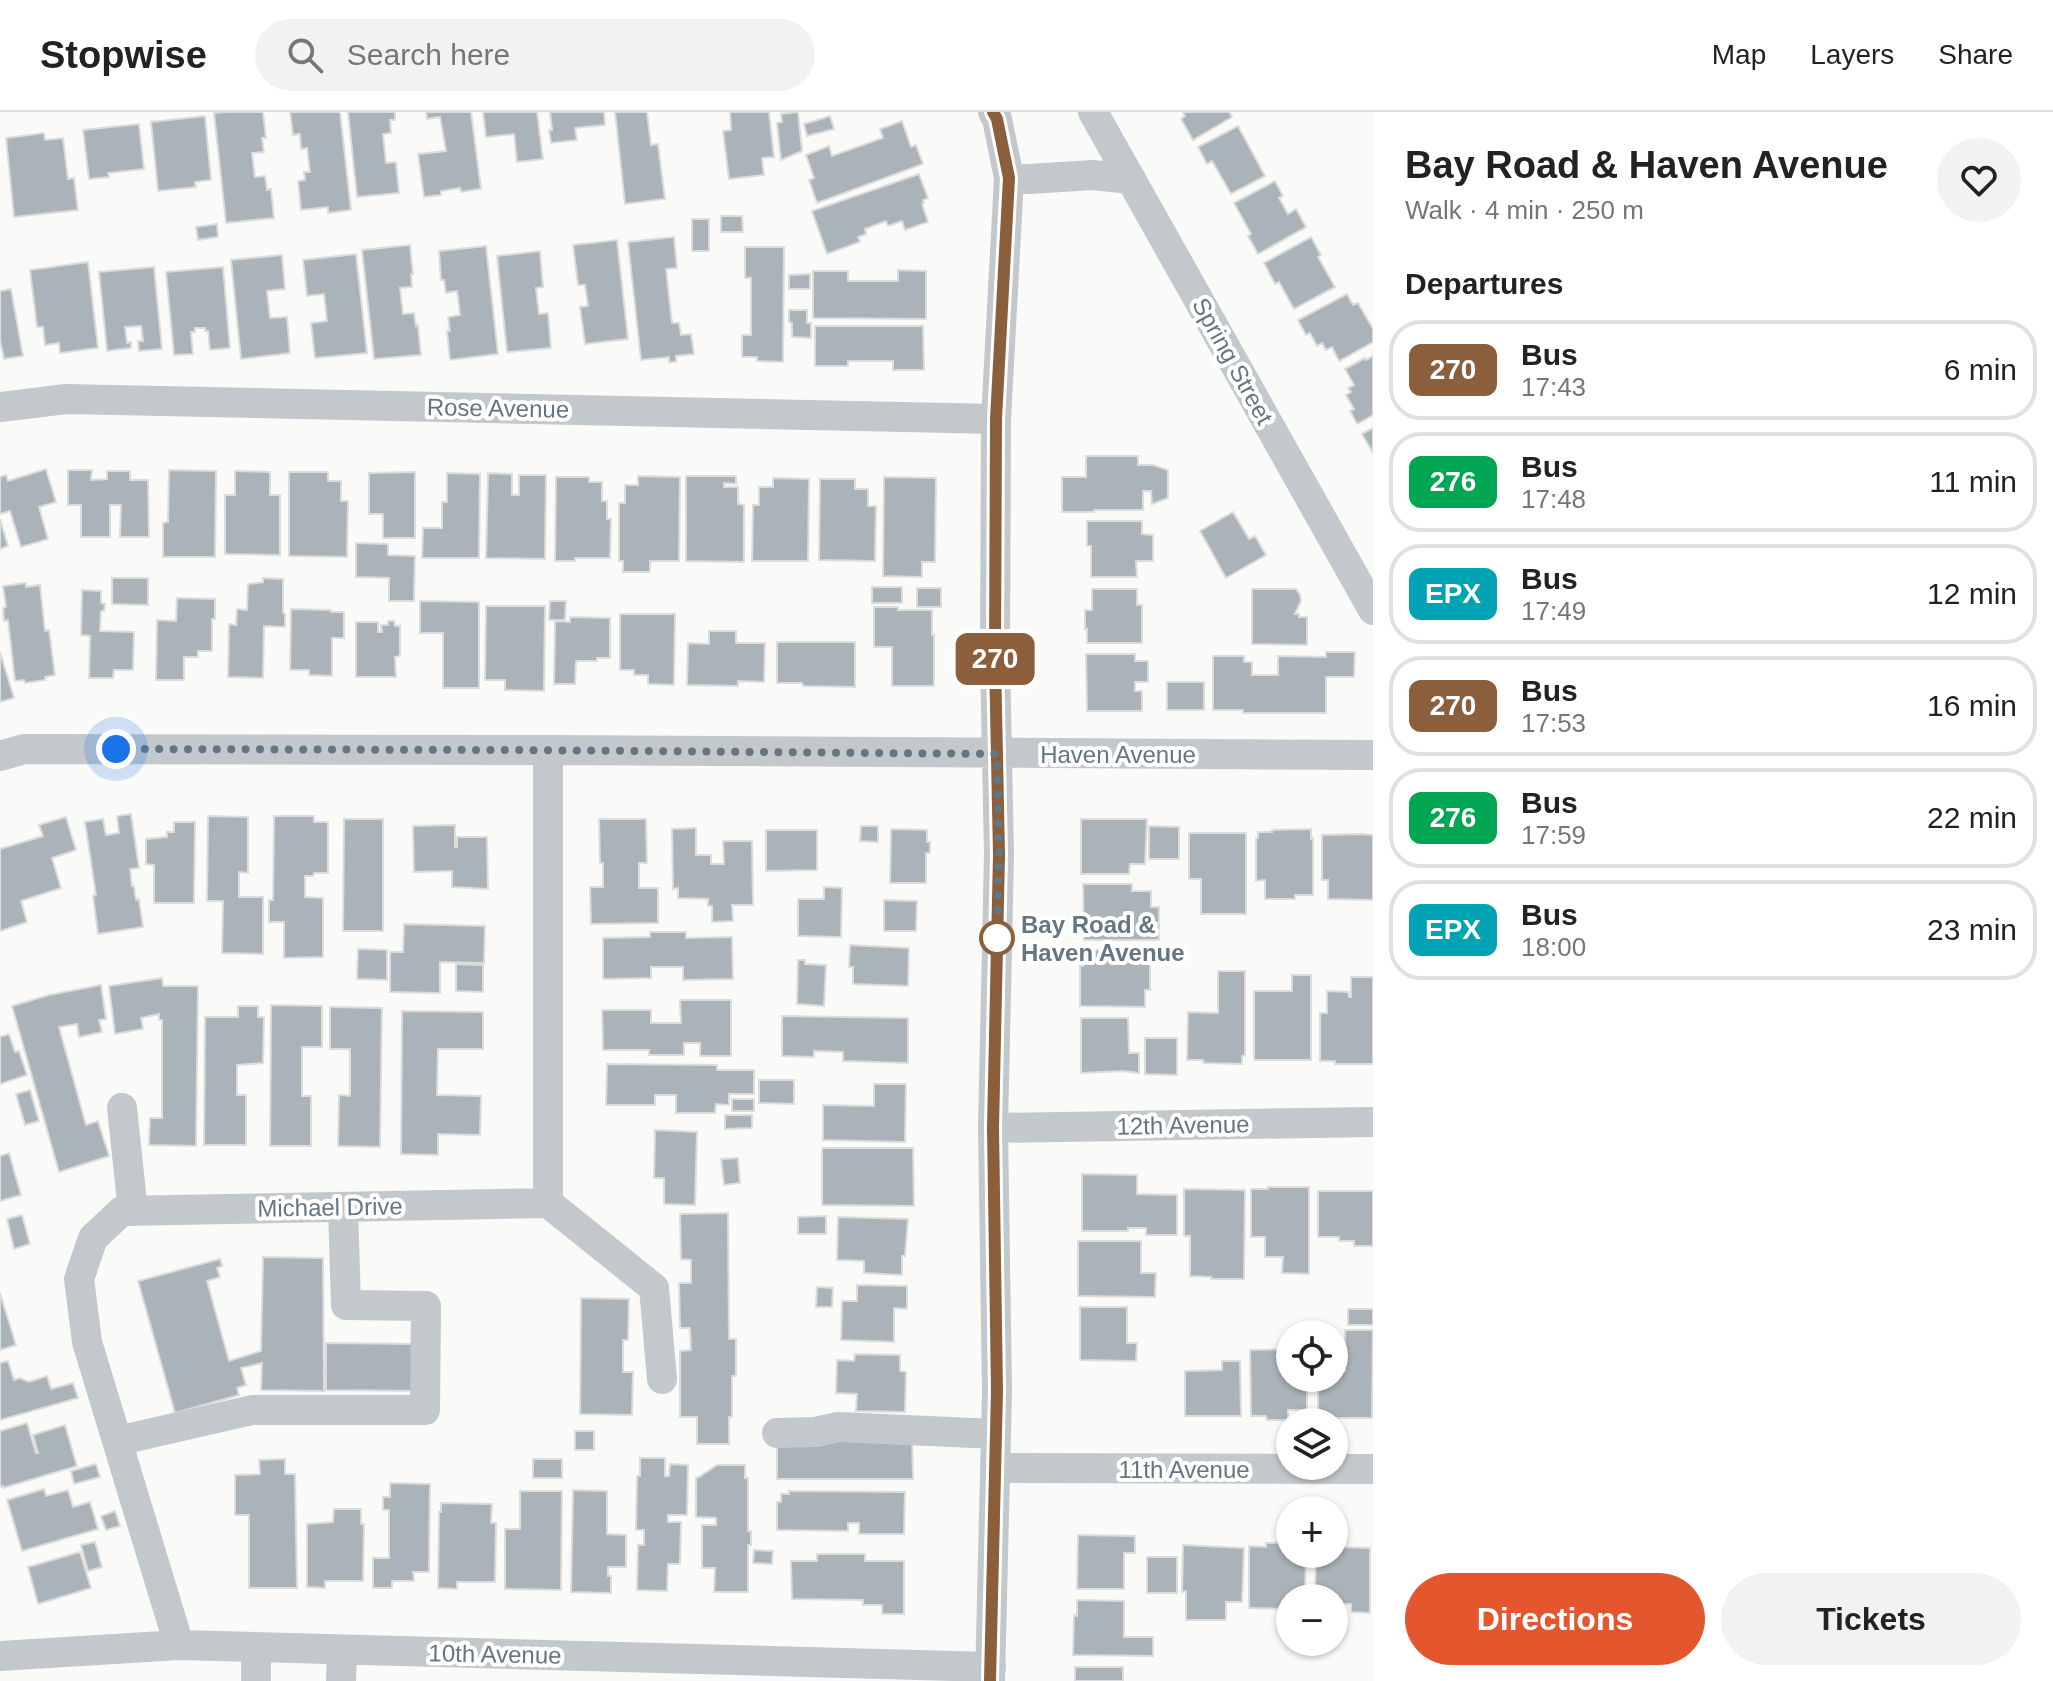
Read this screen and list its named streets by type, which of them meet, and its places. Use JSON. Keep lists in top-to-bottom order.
{
  "streets": {
    "street": [
      "Spring Street",
      "Rose Avenue",
      "Haven Avenue",
      "12th Avenue",
      "Michael Drive",
      "11th Avenue",
      "10th Avenue"
    ]
  },
  "places": ["Bay Road & Haven Avenue"],
  "lines": ["bus line 270"],
  "page": {
    "header": "Stopwise",
    "search": "Search here",
    "nav": ["Map", "Layers", "Share"],
    "on_map": "270",
    "heading": [
      ["Bay Road & Haven Avenue", "Walk · 4 min · 250 m"],
      "Departures"
    ],
    "list": [
      {
        "mark": "270",
        "name": "Bus",
        "note": "17:43",
        "value": "6 min"
      },
      {
        "mark": "276",
        "name": "Bus",
        "note": "17:48",
        "value": "11 min"
      },
      {
        "mark": "EPX",
        "name": "Bus",
        "note": "17:49",
        "value": "12 min"
      },
      {
        "mark": "270",
        "name": "Bus",
        "note": "17:53",
        "value": "16 min"
      },
      {
        "mark": "276",
        "name": "Bus",
        "note": "17:59",
        "value": "22 min"
      },
      {
        "mark": "EPX",
        "name": "Bus",
        "note": "18:00",
        "value": "23 min"
      }
    ],
    "map_buttons": ["+", "−"],
    "buttons": ["Directions", "Tickets"]
  }
}
